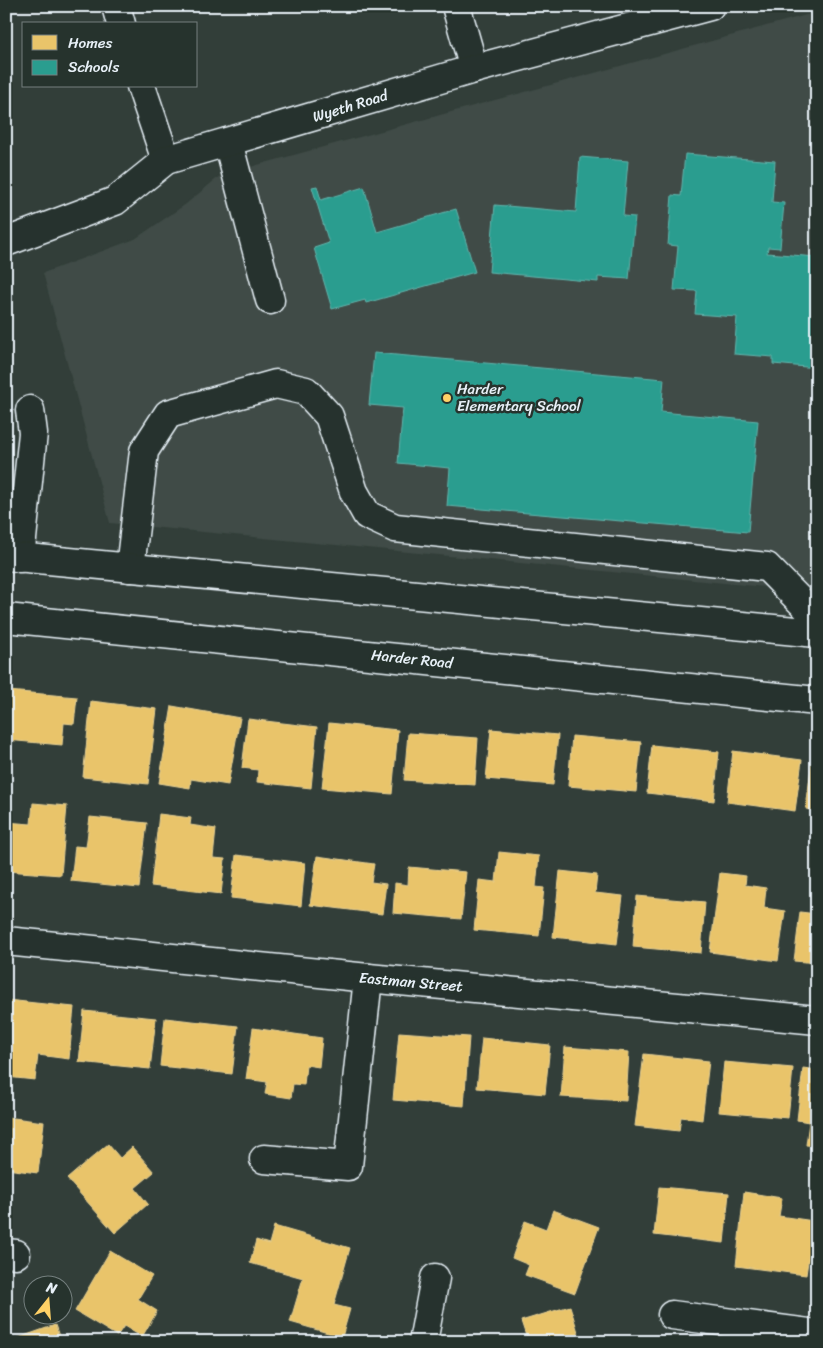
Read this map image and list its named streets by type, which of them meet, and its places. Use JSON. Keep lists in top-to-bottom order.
{
  "streets": {
    "street": ["Wyeth Road", "Harder Road", "Eastman Street"]
  },
  "places": ["Harder Elementary School"],
  "legend": ["Homes", "Schools"],
  "north": "top"
}
